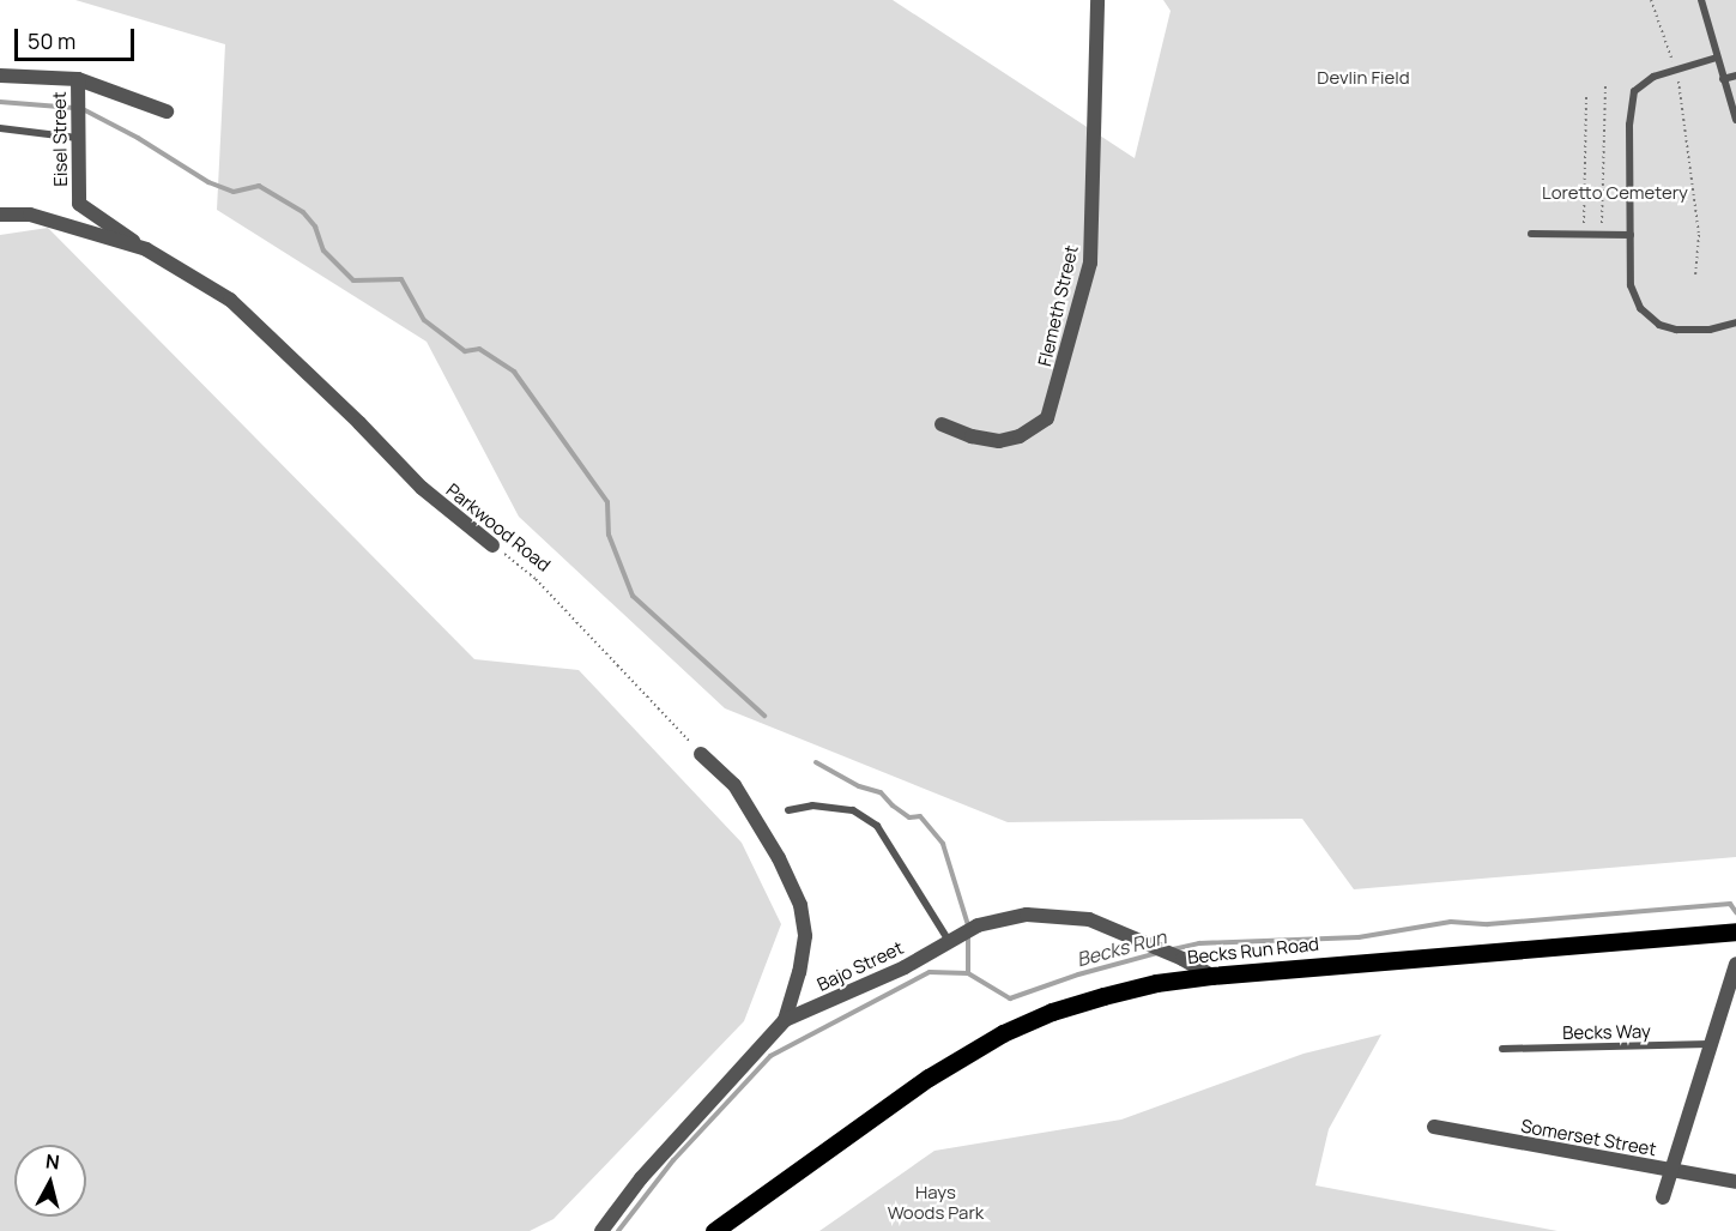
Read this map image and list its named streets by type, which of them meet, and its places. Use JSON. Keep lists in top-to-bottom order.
{
  "streets": {
    "main road": ["Becks Run Road"],
    "street": [
      "Eisel Street",
      "Flemeth Street",
      "Parkwood Road",
      "Bajo Street",
      "Somerset Street"
    ],
    "lane": ["Becks Way"]
  },
  "crossings": [
    ["Eisel Street", "Parkwood Road"],
    ["Becks Run Road", "Bajo Street"]
  ],
  "water": ["Becks Run"],
  "parks": ["Devlin Field", "Loretto Cemetery", "Hays Woods Park"],
  "scale_bar": "50 m",
  "north": "top"
}
